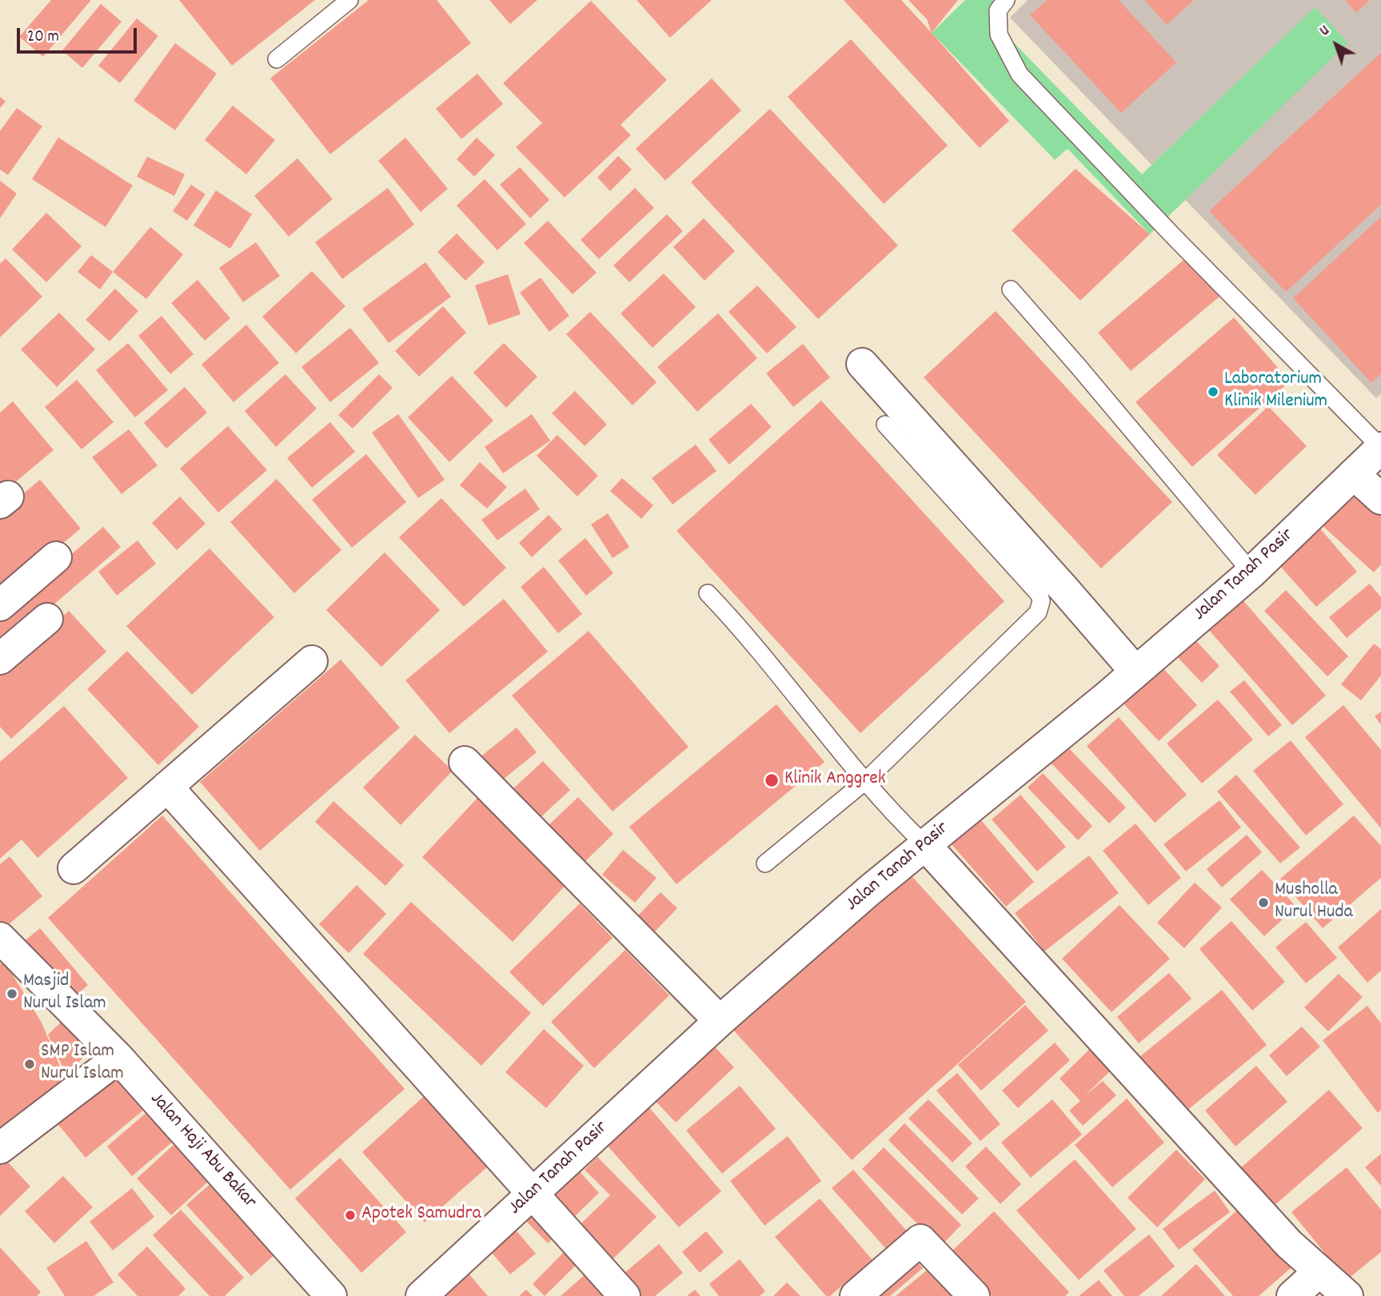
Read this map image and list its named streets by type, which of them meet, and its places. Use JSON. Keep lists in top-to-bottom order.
{
  "streets": {
    "street": ["Jalan Tanah Pasir", "Jalan Haji Abu Bakar"]
  },
  "places": [
    "Laboratorium Klinik Milenium",
    "Klinik Anggrek",
    "Musholla Nurul Huda",
    "Masjid Nurul Islam",
    "SMP Islam Nurul Islam",
    "Apotek Samudra"
  ],
  "scale_bar": "20 m",
  "north": "top left"
}
